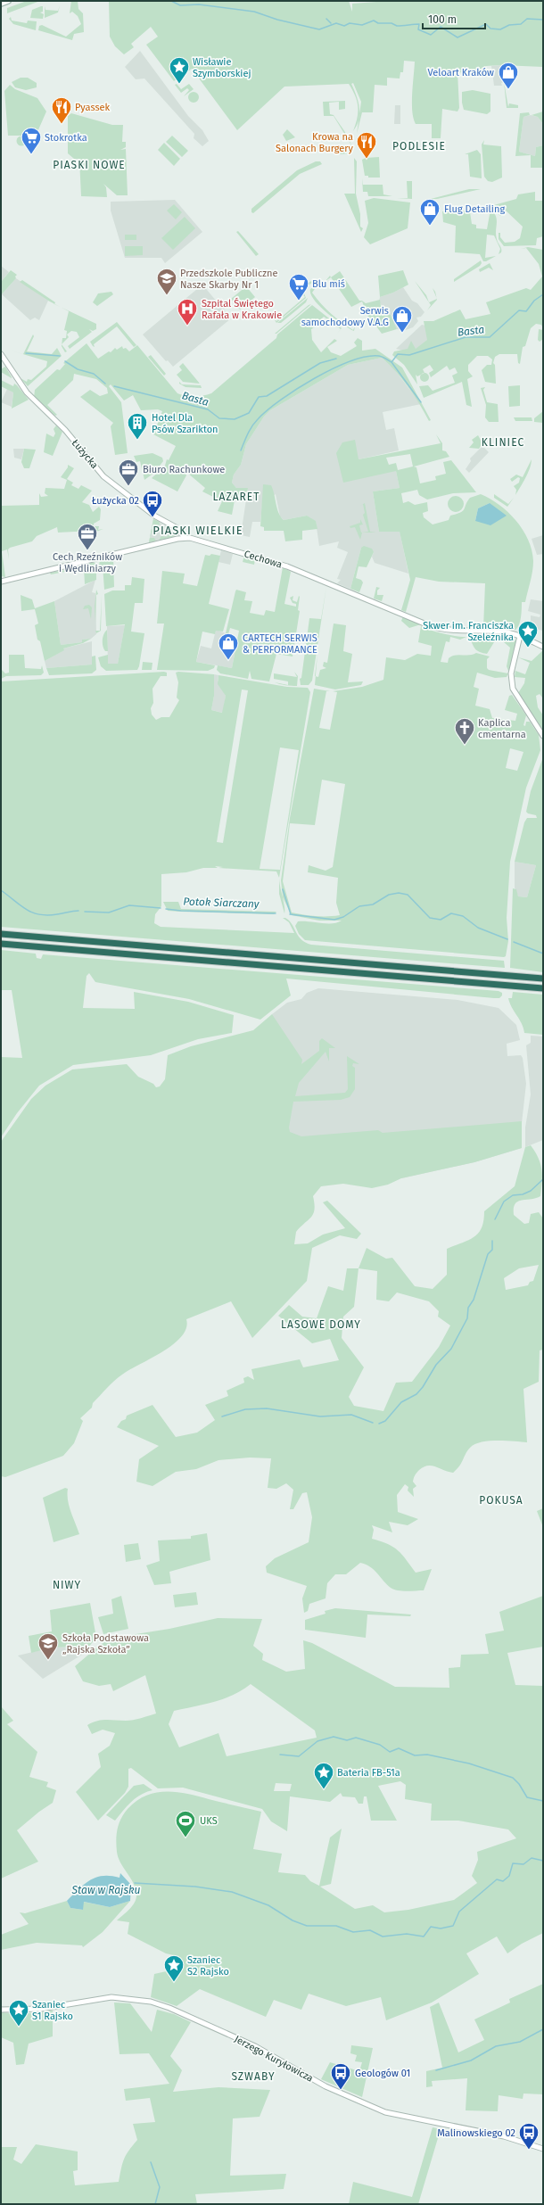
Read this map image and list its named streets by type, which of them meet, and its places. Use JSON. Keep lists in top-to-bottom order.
{
  "streets": {
    "street": ["Łużycka", "Cechowa", "Jerzego Kuryłowicza"]
  },
  "crossings": [
    ["Łużycka", "Cechowa"]
  ],
  "districts": [
    "PODLESIE",
    "PIASKI NOWE",
    "KLINIEC",
    "LAZARET",
    "PIASKI WIELKIE",
    "LASOWE DOMY",
    "POKUSA",
    "NIWY",
    "SZWABY"
  ],
  "water": ["Basta", "Potok Siarczany", "Staw w Rajsku"],
  "places": {
    "place": [
      "Wisławie Szymborskiej",
      "Skwer im. Franciszka Szeleźnika",
      "Bateria FB-51a",
      "Szaniec S2 Rajsko",
      "Szaniec S1 Rajsko"
    ],
    "shop": [
      "Veloart Kraków",
      "Flug Detailing",
      "Serwis samochodowy V.A.G",
      "CARTECH SERWIS & PERFORMANCE"
    ],
    "restaurant": ["Pyassek", "Krowa na Salonach Burgery"],
    "supermarket": ["Stokrotka", "Blu miś"],
    "school or university": ["Przedszkole Publiczne Nasze Skarby Nr 1", "Szkoła Podstawowa „Rajska Szkoła”"],
    "hospital": ["Szpital Świętego Rafała w Krakowie"],
    "building": ["Hotel Dla Psów Szarikton"],
    "office": ["Biuro Rachunkowe", "Cech Rzeźników i Wędliniarzy"],
    "bus stop": ["Łużycka 02", "Geologów 01", "Malinowskiego 02"],
    "church": ["Kaplica cmentarna"],
    "sports": ["UKS"]
  },
  "scale_bar": "100 m"
}
